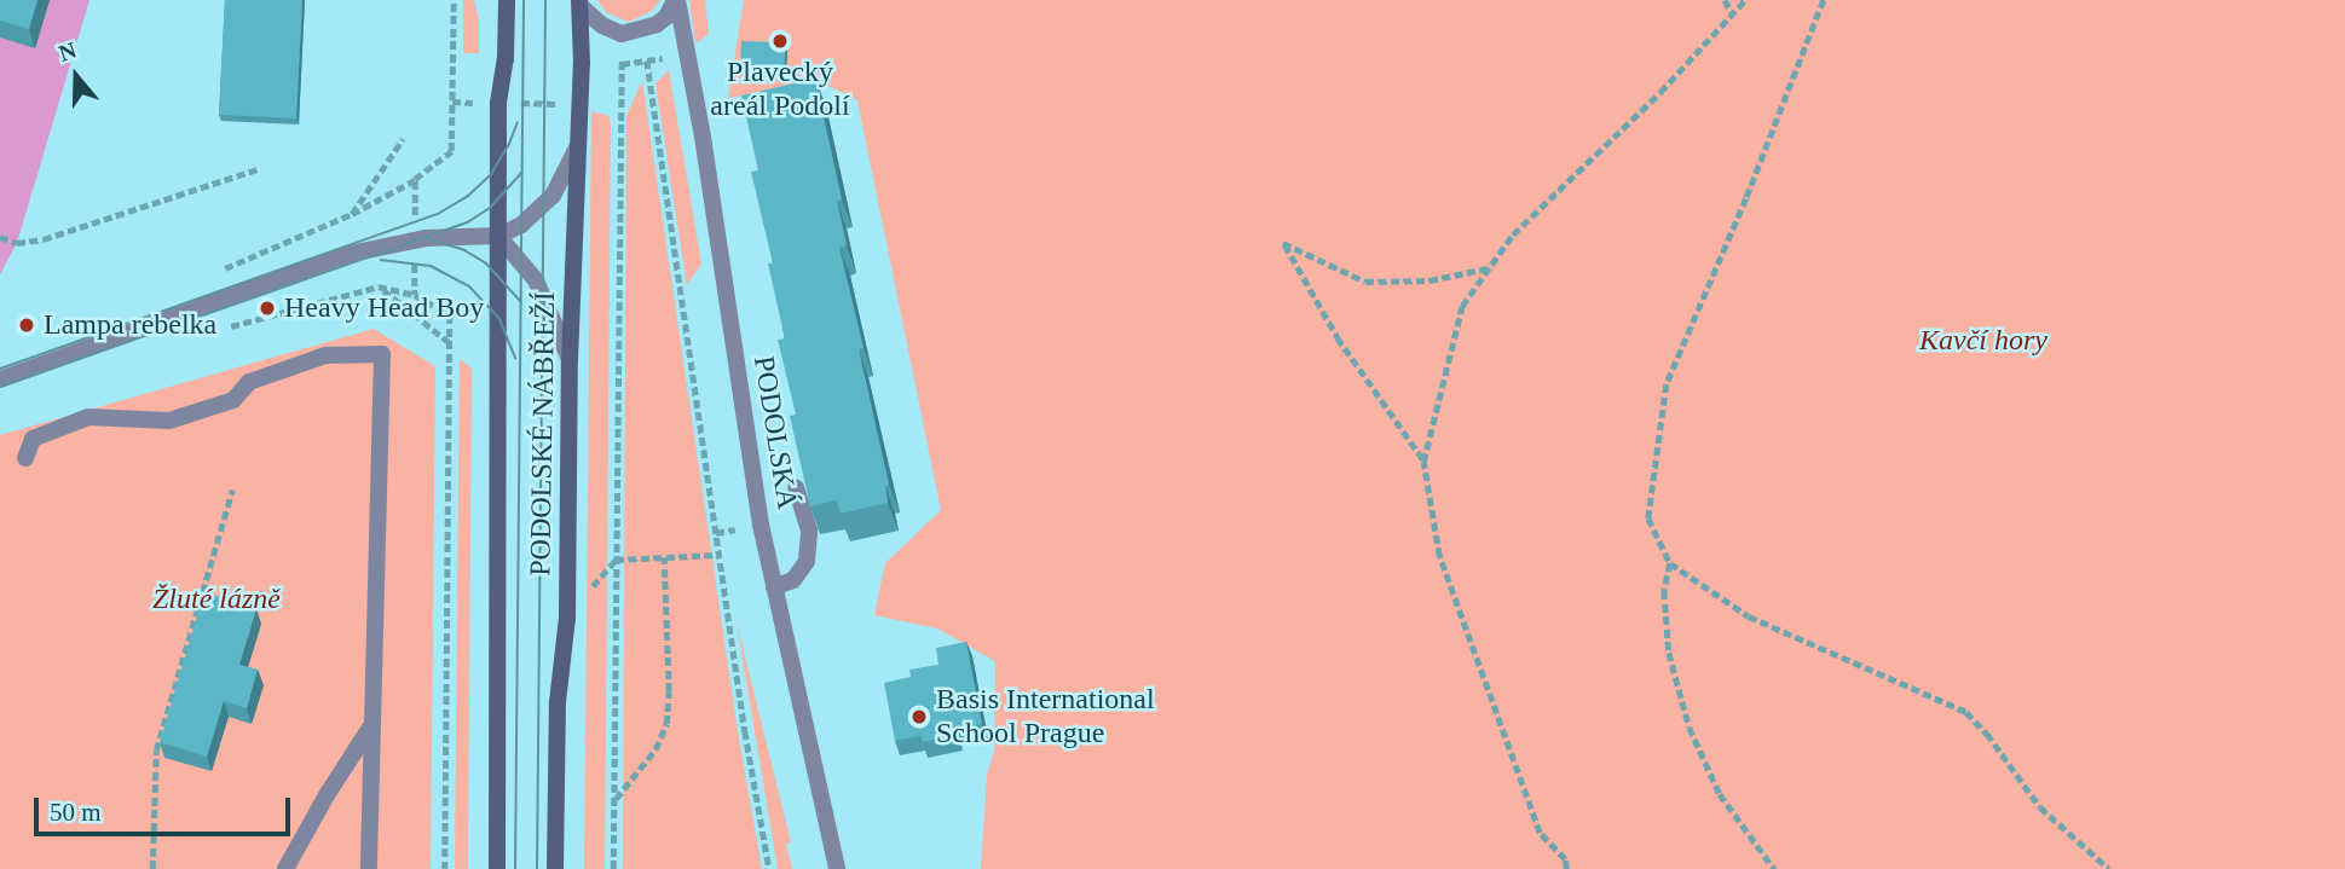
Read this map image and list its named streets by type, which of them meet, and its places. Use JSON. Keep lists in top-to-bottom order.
{
  "streets": {
    "main road": ["PODOLSKÉ NÁBŘEŽÍ"],
    "street": ["PODOLSKÁ"]
  },
  "parks": ["Kavčí hory", "Žluté lázně"],
  "places": [
    "Plavecký areál Podolí",
    "Heavy Head Boy",
    "Lampa rebelka",
    "Basis International School Prague"
  ],
  "scale_bar": "50 m",
  "north": "top"
}
